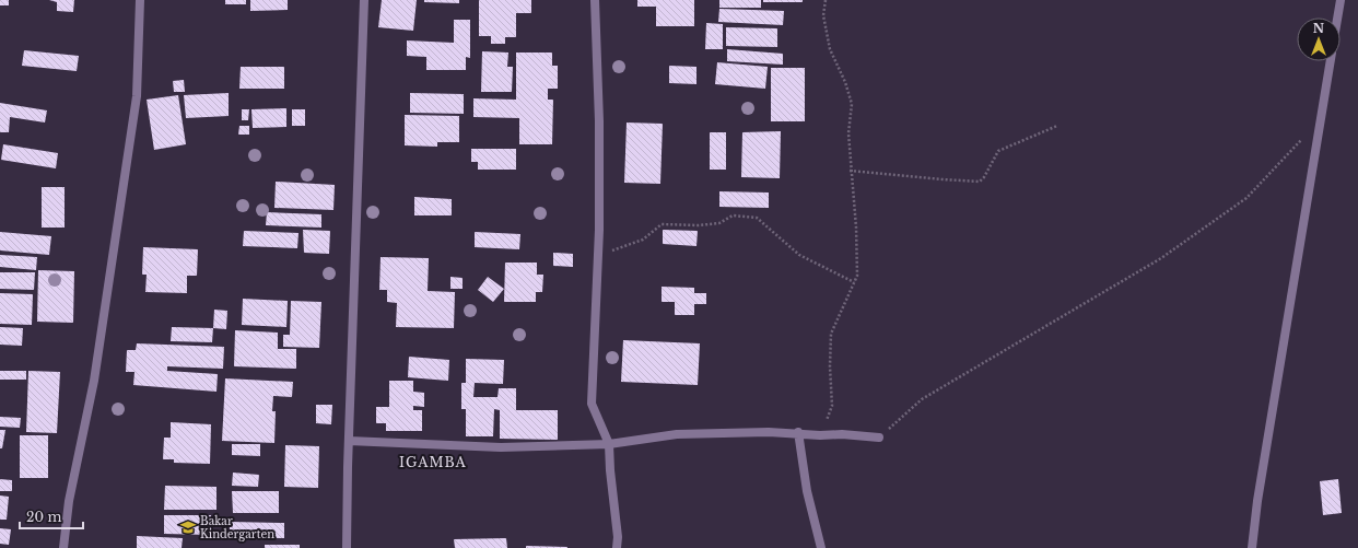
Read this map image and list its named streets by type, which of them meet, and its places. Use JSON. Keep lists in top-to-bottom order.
{
  "districts": ["IGAMBA"],
  "places": {
    "school or university": ["Bakar Kindergarten"]
  },
  "scale_bar": "20 m",
  "north": "top"
}
